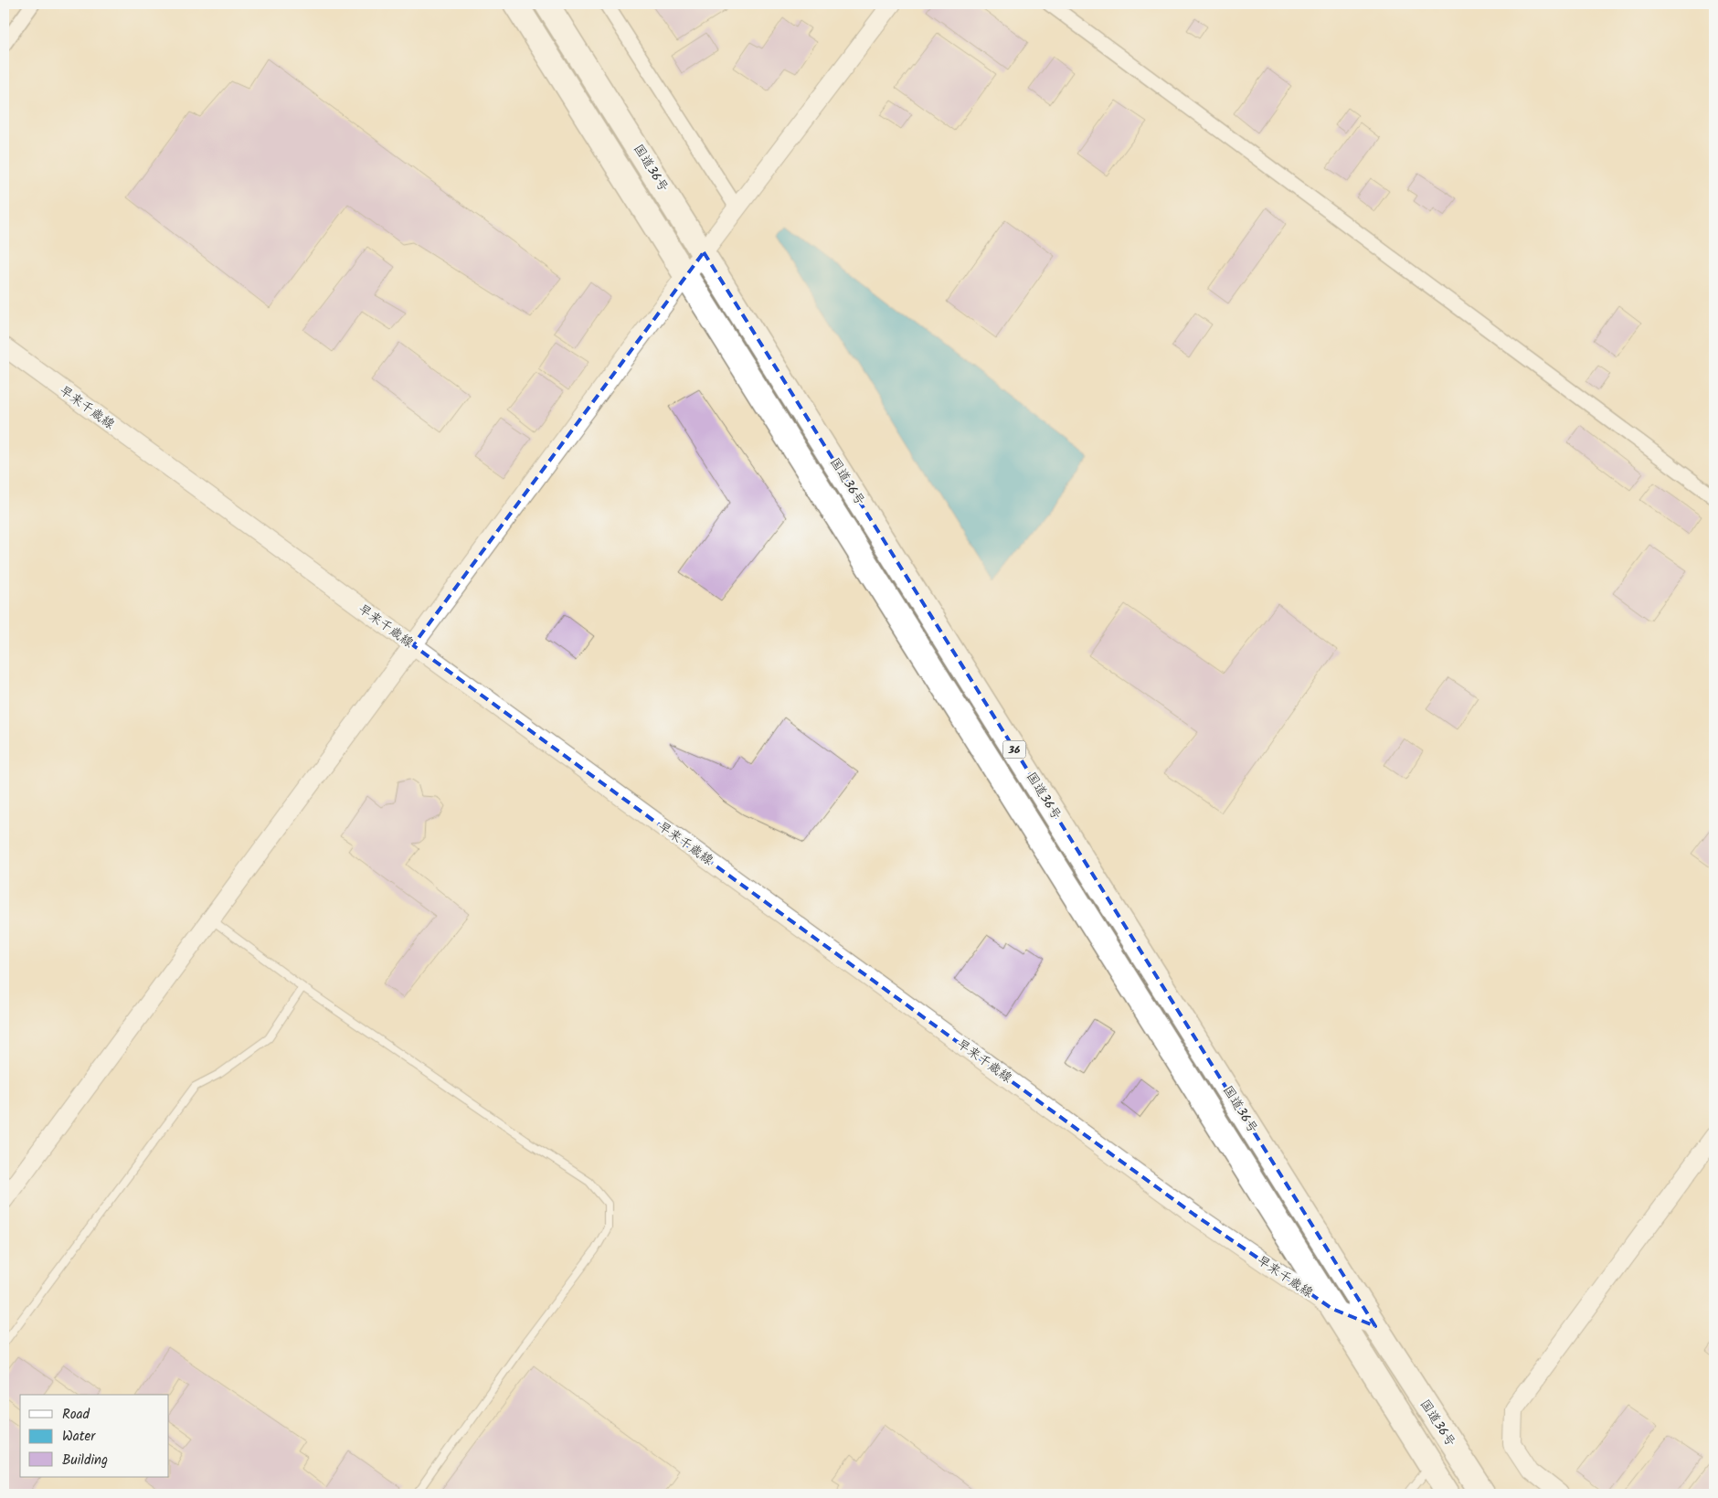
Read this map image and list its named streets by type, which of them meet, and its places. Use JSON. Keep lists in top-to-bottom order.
{
  "streets": {
    "highway": ["国道36号", "36"],
    "street": ["早来千歳線"]
  },
  "crossings": [
    ["国道36号", "早来千歳線"],
    ["早来千歳線", "36"]
  ],
  "legend": ["Road", "Water", "Building"]
}
